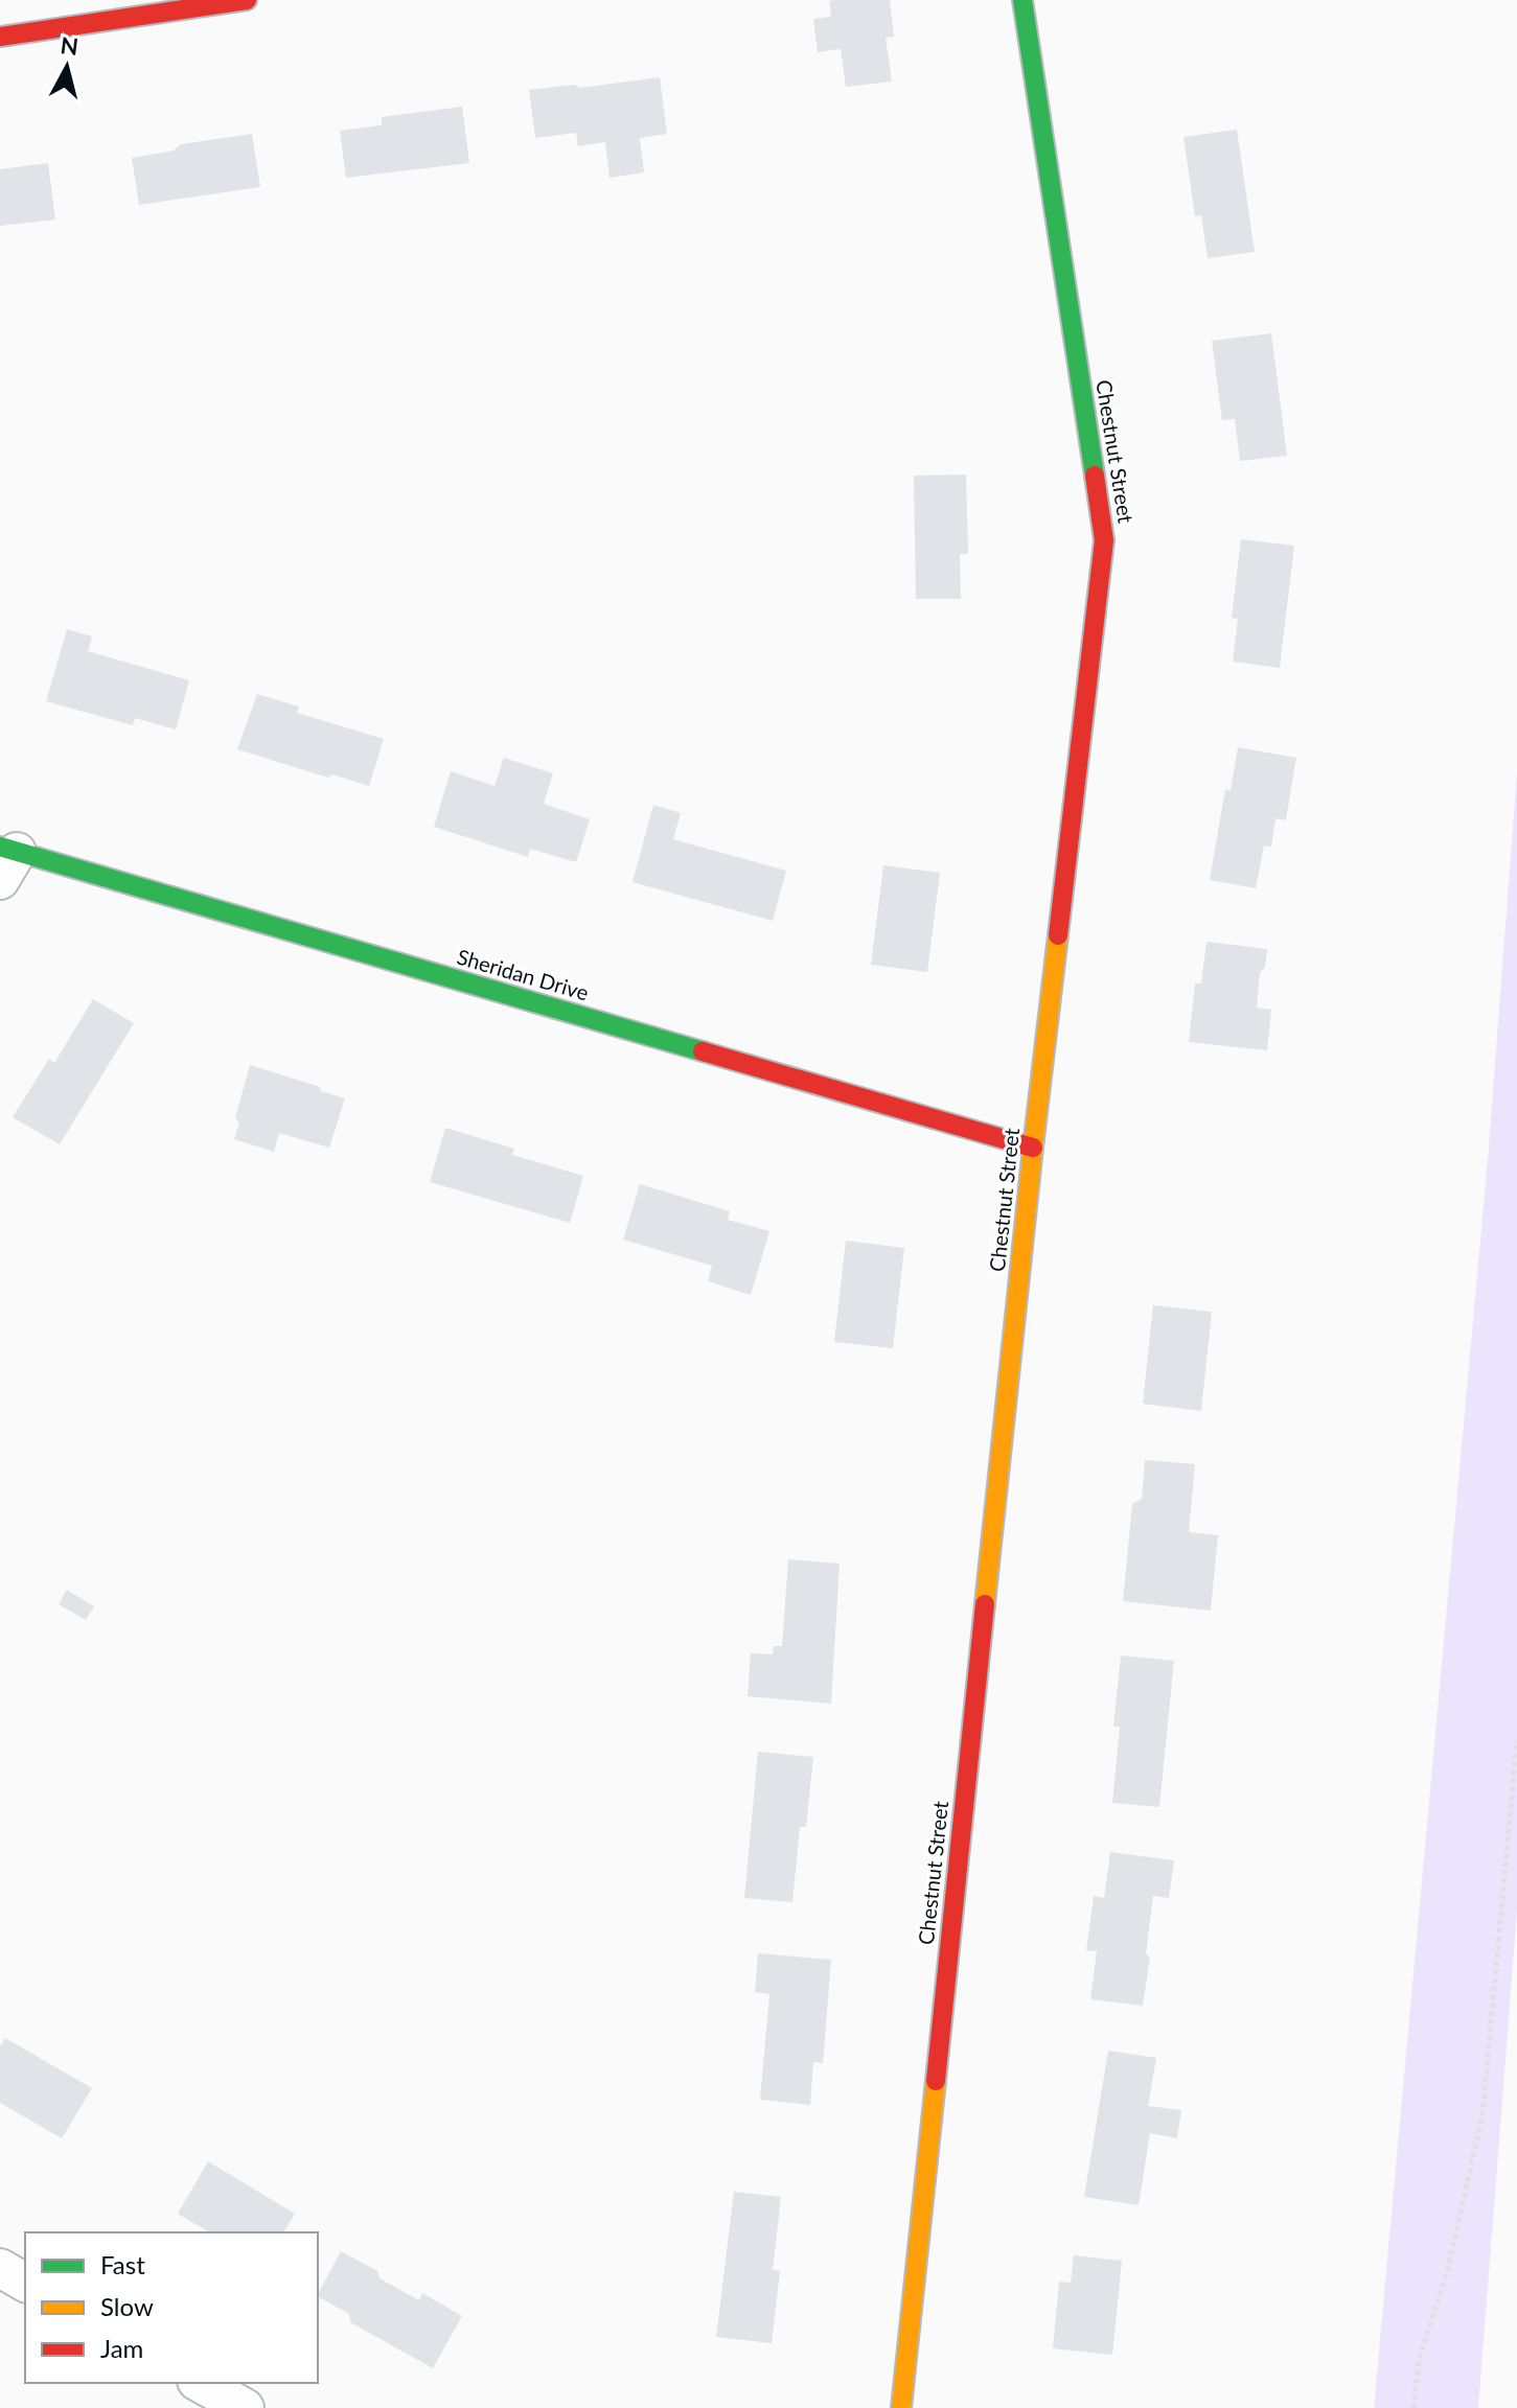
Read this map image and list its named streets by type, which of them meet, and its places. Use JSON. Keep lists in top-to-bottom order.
{
  "streets": {
    "street": ["Chestnut Street", "Sheridan Drive"]
  },
  "crossings": [
    ["Chestnut Street", "Sheridan Drive"]
  ],
  "legend": ["Fast", "Slow", "Jam"],
  "north": "top"
}
